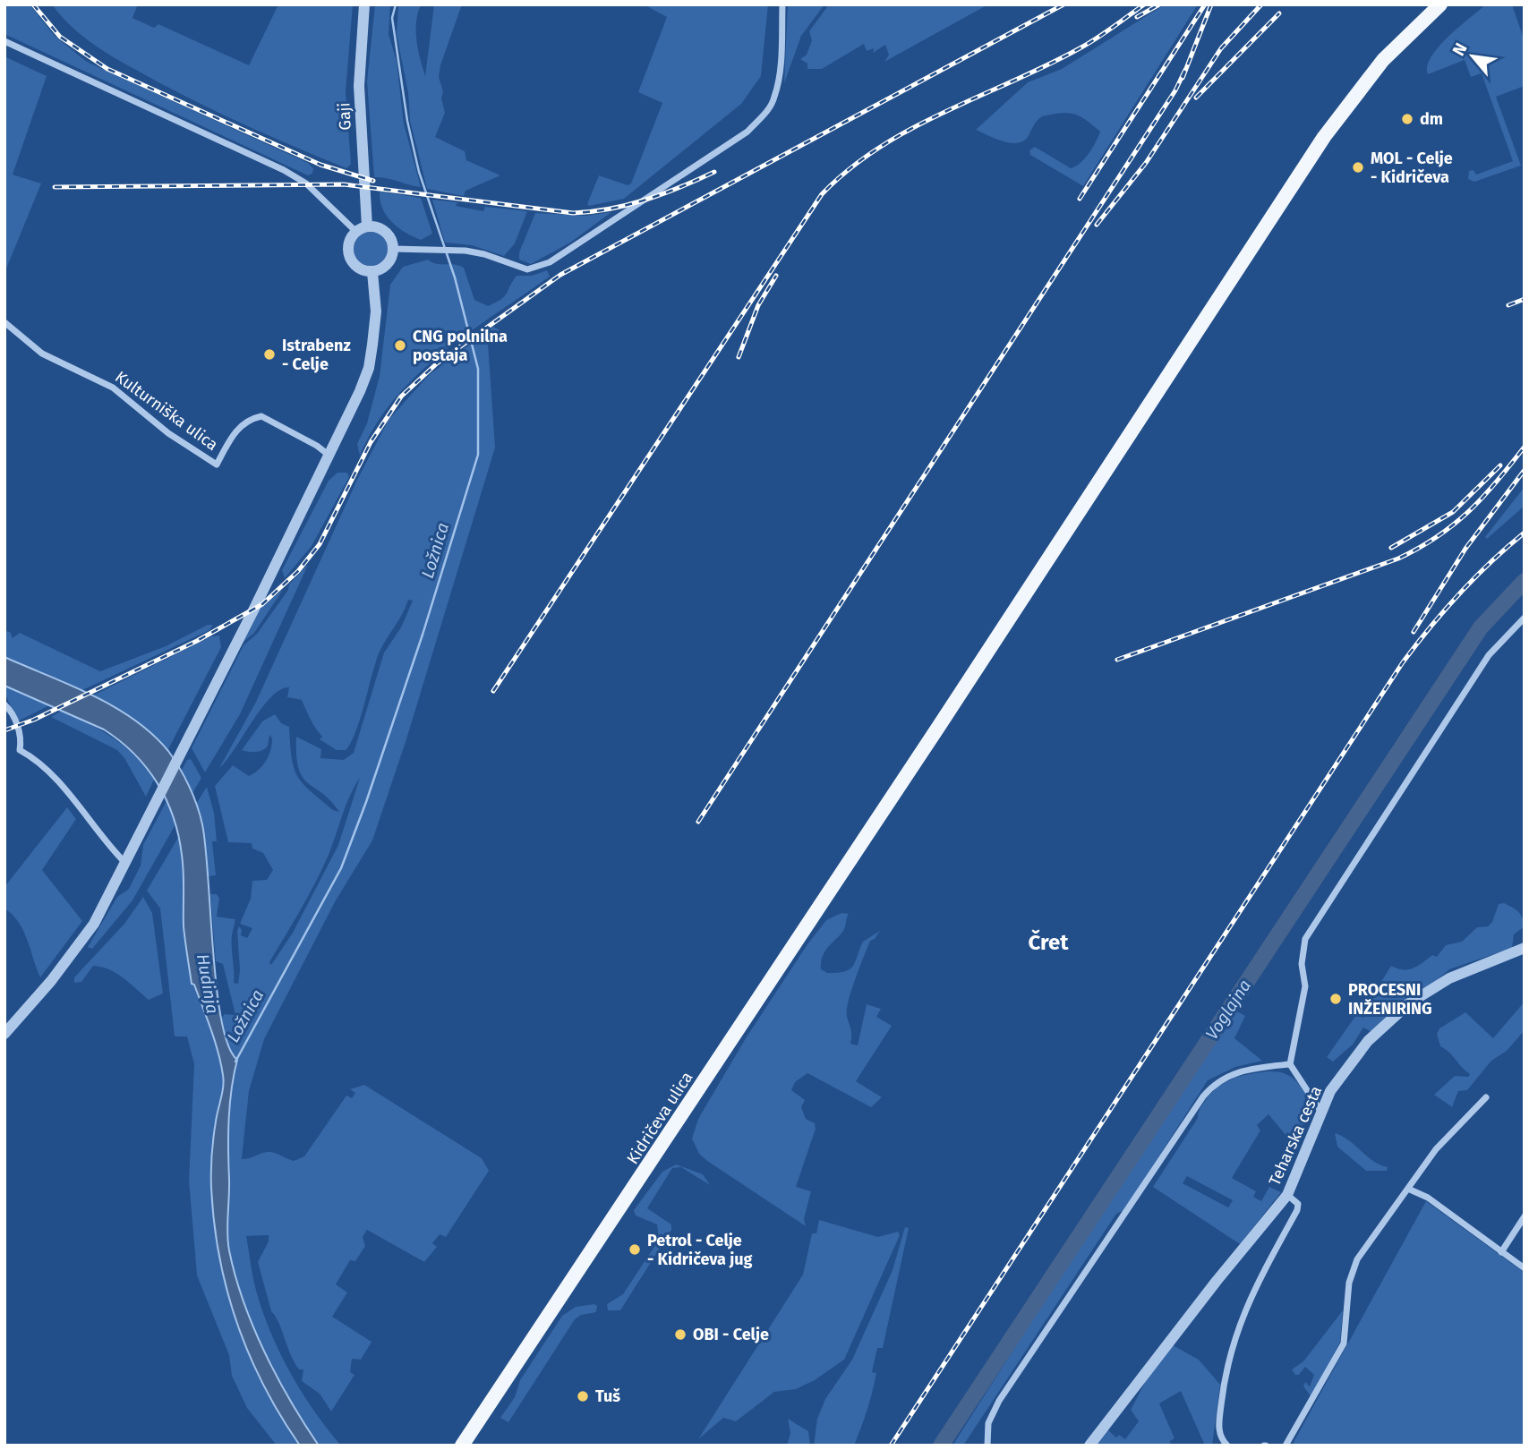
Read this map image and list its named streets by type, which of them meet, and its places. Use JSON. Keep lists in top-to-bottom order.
{
  "streets": {
    "main road": ["Kidričeva ulica"],
    "street": ["Gaji", "Kulturniška ulica", "Teharska cesta"]
  },
  "districts": ["Čret"],
  "water": ["Ložnica", "Hudinja", "Voglajna"],
  "places": [
    "dm",
    "MOL - Celje - Kidričeva",
    "CNG polnilna postaja",
    "Istrabenz - Celje",
    "PROCESNI INŽENIRING",
    "Petrol - Celje - Kidričeva jug",
    "OBI - Celje",
    "Tuš"
  ],
  "north": "top left"
}
